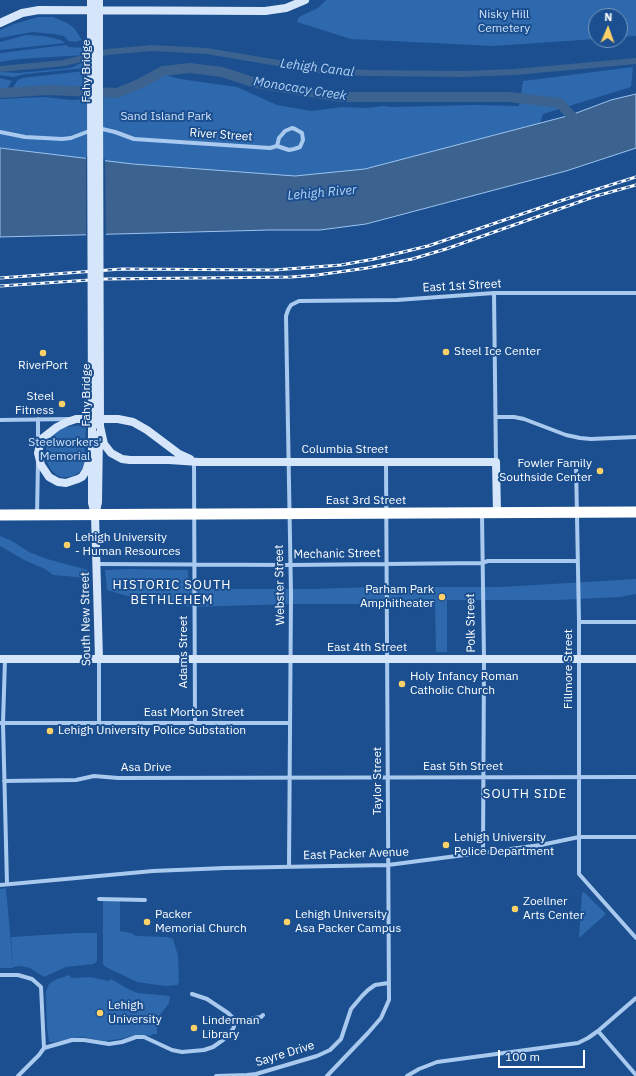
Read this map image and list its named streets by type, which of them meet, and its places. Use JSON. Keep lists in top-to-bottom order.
{
  "streets": {
    "highway": ["East 3rd Street"],
    "main road": [
      "Fahy Bridge",
      "Columbia Street",
      "South New Street",
      "East 4th Street"
    ],
    "street": [
      "River Street",
      "East 1st Street",
      "Mechanic Street",
      "Webster Street",
      "Polk Street",
      "Adams Street",
      "Fillmore Street",
      "East Morton Street",
      "East 5th Street",
      "Asa Drive",
      "Taylor Street",
      "East Packer Avenue",
      "Sayre Drive"
    ]
  },
  "crossings": [
    ["Fahy Bridge", "Columbia Street"],
    ["Fahy Bridge", "East 3rd Street"],
    ["Fahy Bridge", "South New Street"],
    ["East 1st Street", "Webster Street"],
    ["Columbia Street", "Webster Street"],
    ["Columbia Street", "Adams Street"],
    ["Columbia Street", "Taylor Street"],
    ["East 3rd Street", "Webster Street"],
    ["East 3rd Street", "South New Street"],
    ["East 3rd Street", "Polk Street"],
    ["East 3rd Street", "Adams Street"],
    ["East 3rd Street", "Fillmore Street"],
    ["East 3rd Street", "Taylor Street"],
    ["Mechanic Street", "Webster Street"],
    ["Mechanic Street", "South New Street"],
    ["Mechanic Street", "Polk Street"],
    ["Mechanic Street", "Adams Street"],
    ["Mechanic Street", "Fillmore Street"],
    ["Mechanic Street", "Taylor Street"],
    ["Webster Street", "East 4th Street"],
    ["Webster Street", "East Morton Street"],
    ["Webster Street", "East 5th Street"],
    ["Webster Street", "Asa Drive"],
    ["Webster Street", "East Packer Avenue"],
    ["South New Street", "East 4th Street"],
    ["South New Street", "East Morton Street"],
    ["Polk Street", "East 4th Street"],
    ["Polk Street", "East 5th Street"],
    ["Polk Street", "East Packer Avenue"],
    ["East 4th Street", "Adams Street"],
    ["East 4th Street", "Fillmore Street"],
    ["East 4th Street", "Taylor Street"],
    ["Adams Street", "East Morton Street"],
    ["Fillmore Street", "East 5th Street"],
    ["Fillmore Street", "East Packer Avenue"],
    ["East 5th Street", "Asa Drive"],
    ["East 5th Street", "Taylor Street"],
    ["Taylor Street", "East Packer Avenue"],
    ["Taylor Street", "Sayre Drive"]
  ],
  "districts": ["HISTORIC SOUTH BETHLEHEM", "SOUTH SIDE"],
  "water": ["Lehigh Canal", "Monocacy Creek", "Lehigh River"],
  "parks": ["Nisky Hill Cemetery", "Sand Island Park", "Steelworkers' Memorial"],
  "places": [
    "Steel Ice Center",
    "RiverPort",
    "Steel Fitness",
    "Fowler Family Southside Center",
    "Lehigh University - Human Resources",
    "Parham Park Amphitheater",
    "Holy Infancy Roman Catholic Church",
    "Lehigh University Police Substation",
    "Lehigh University Police Department",
    "Zoellner Arts Center",
    "Packer Memorial Church",
    "Lehigh University Asa Packer Campus",
    "Lehigh University",
    "Linderman Library"
  ],
  "scale_bar": "100 m",
  "north": "top"
}
